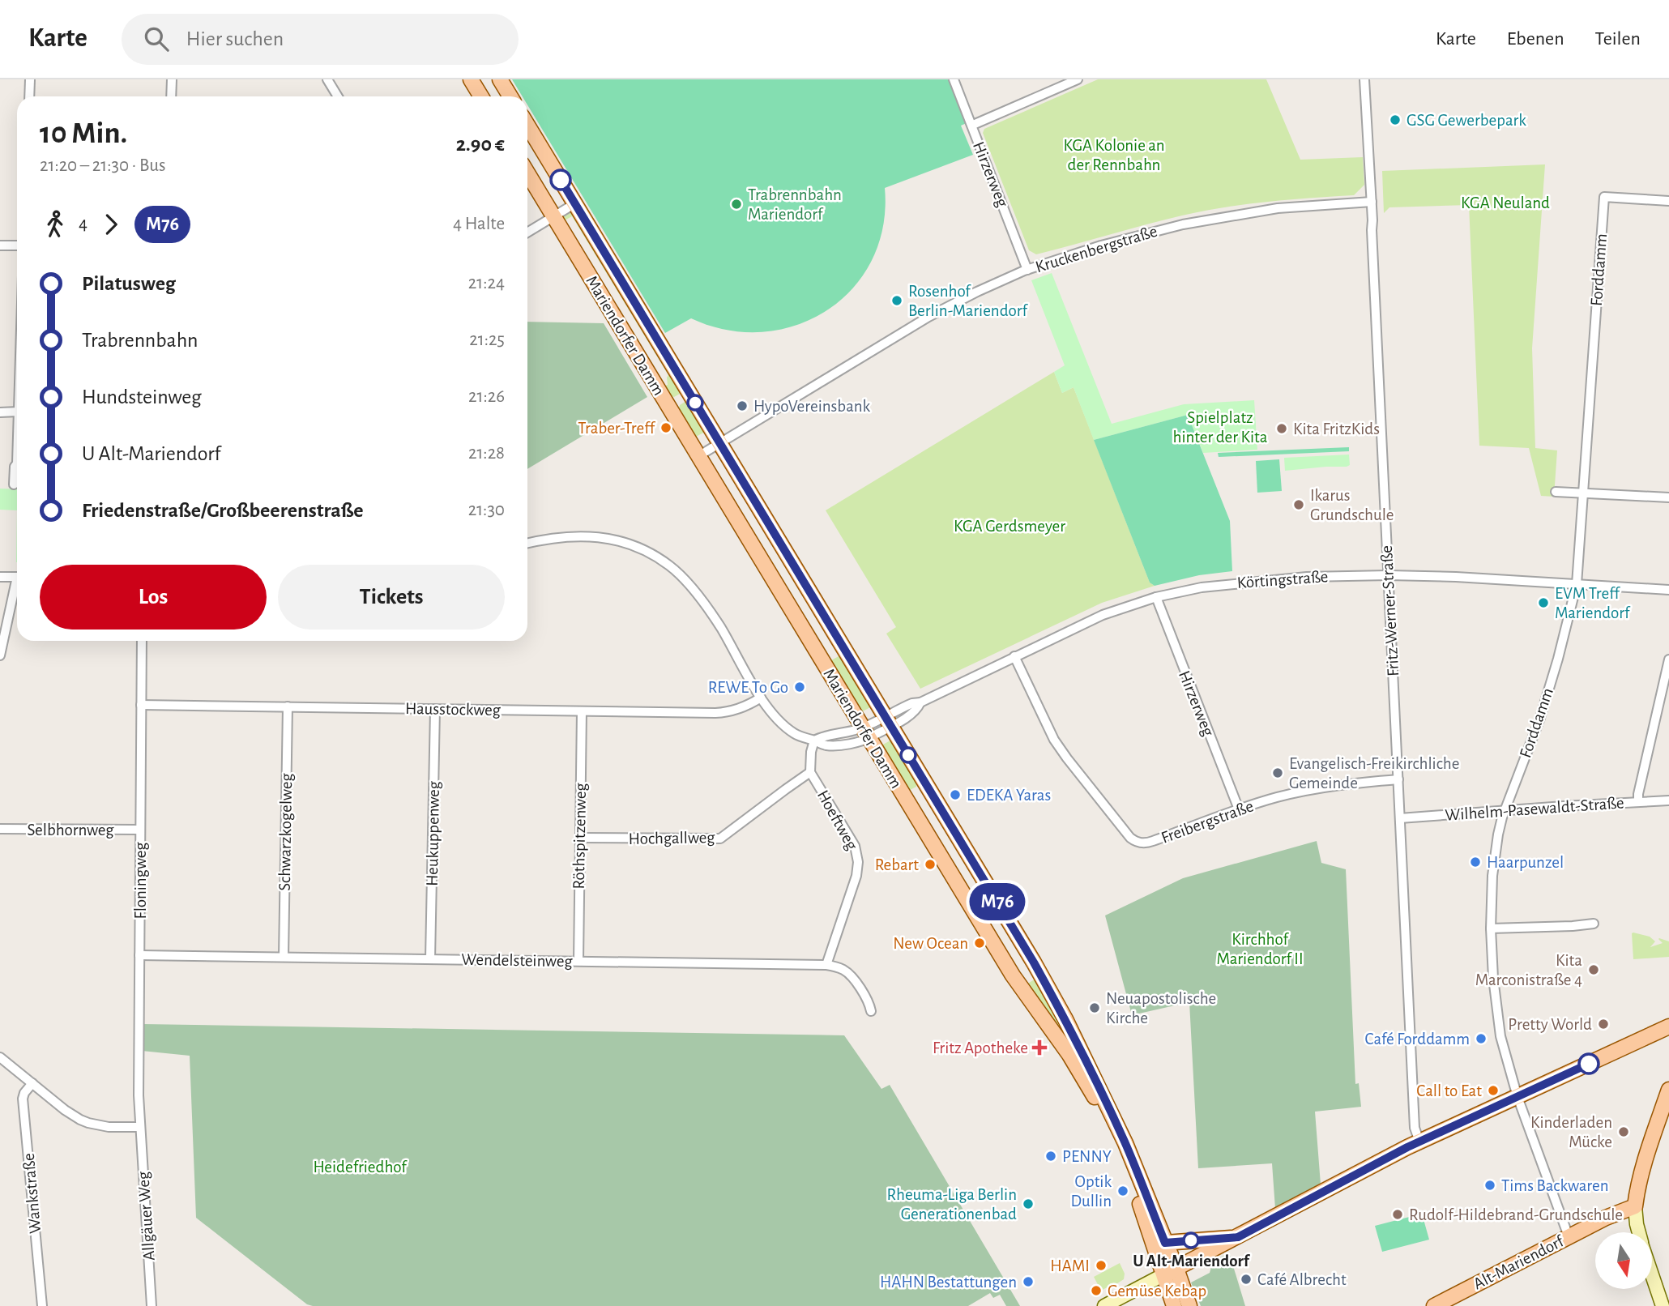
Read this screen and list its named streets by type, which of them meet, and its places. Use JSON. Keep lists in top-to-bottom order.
{
  "streets": {
    "main road": ["Mariendorfer Damm", "Alt-Mariendorf"],
    "street": [
      "Hirzerweg",
      "Kruckenbergstraße",
      "Forddamm",
      "Körtingstraße",
      "Fritz-Werner-Straße",
      "Hausstockweg",
      "Wilhelm-Pasewaldt-Straße",
      "Hoeftweg",
      "Freibergstraße",
      "Selbhornweg",
      "Schwarzkogelweg",
      "Heukuppenweg",
      "Röthspitzenweg",
      "Hochgallweg",
      "Floningweg",
      "Wendelsteinweg",
      "Wankstraße",
      "Allgäuer Weg"
    ]
  },
  "crossings": [
    ["Hirzerweg", "Kruckenbergstraße"],
    ["Hirzerweg", "Körtingstraße"],
    ["Hirzerweg", "Freibergstraße"],
    ["Kruckenbergstraße", "Mariendorfer Damm"],
    ["Kruckenbergstraße", "Fritz-Werner-Straße"],
    ["Forddamm", "Körtingstraße"],
    ["Forddamm", "Wilhelm-Pasewaldt-Straße"],
    ["Forddamm", "Alt-Mariendorf"],
    ["Mariendorfer Damm", "Körtingstraße"],
    ["Körtingstraße", "Fritz-Werner-Straße"],
    ["Körtingstraße", "Hoeftweg"],
    ["Körtingstraße", "Freibergstraße"],
    ["Fritz-Werner-Straße", "Wilhelm-Pasewaldt-Straße"],
    ["Fritz-Werner-Straße", "Freibergstraße"],
    ["Hausstockweg", "Schwarzkogelweg"],
    ["Hausstockweg", "Heukuppenweg"],
    ["Hausstockweg", "Röthspitzenweg"],
    ["Hausstockweg", "Floningweg"],
    ["Hoeftweg", "Hochgallweg"],
    ["Hoeftweg", "Wendelsteinweg"],
    ["Selbhornweg", "Floningweg"],
    ["Schwarzkogelweg", "Wendelsteinweg"],
    ["Heukuppenweg", "Wendelsteinweg"],
    ["Röthspitzenweg", "Hochgallweg"],
    ["Röthspitzenweg", "Wendelsteinweg"],
    ["Floningweg", "Wendelsteinweg"],
    ["Floningweg", "Allgäuer Weg"]
  ],
  "parks": [
    "KGA Kolonie an der Rennbahn",
    "KGA Neuland",
    "Spielplatz hinter der Kita",
    "KGA Gerdsmeyer",
    "Kirchhof Mariendorf II",
    "Heidefriedhof"
  ],
  "places": {
    "other": [
      "GSG Gewerbepark",
      "Trabrennbahn Mariendorf",
      "Rosenhof Berlin-Mariendorf",
      "HypoVereinsbank",
      "Traber-Treff",
      "Kita FritzKids",
      "Ikarus Grundschule",
      "EVM Treff Mariendorf",
      "REWE To Go",
      "Evangelisch-Freikirchliche Gemeinde",
      "EDEKA Yaras",
      "Haarpunzel",
      "Rebart",
      "New Ocean",
      "Kita Marconistraße 4",
      "Neuapostolische Kirche",
      "Pretty World",
      "Café Forddamm",
      "Call to Eat",
      "Kinderladen Mücke",
      "PENNY",
      "Tims Backwaren",
      "Optik Dullin",
      "Rheuma-Liga Berlin Generationenbad",
      "Rudolf-Hildebrand-Grundschule",
      "U Alt-Mariendorf",
      "HAMI",
      "Café Albrecht",
      "HAHN Bestattungen",
      "Gemüse Kebap"
    ],
    "health": ["Fritz Apotheke"]
  },
  "lines": ["bus line M76"],
  "north": "bottom",
  "page": {
    "header": "Karte",
    "search": "Hier suchen",
    "nav": ["Karte", "Ebenen", "Teilen"],
    "on_map": "M76",
    "heading": ["10 Min.", "21:20 – 21:30 · Bus", "2.90 €"],
    "legs": ["4", "M76", "4 Halte"],
    "list": [
      {
        "name": "Pilatusweg",
        "value": "21:24"
      },
      {
        "name": "Trabrennbahn",
        "value": "21:25"
      },
      {
        "name": "Hundsteinweg",
        "value": "21:26"
      },
      {
        "name": "U Alt-Mariendorf",
        "value": "21:28"
      },
      {
        "name": "Friedenstraße/Großbeerenstraße",
        "value": "21:30"
      }
    ],
    "buttons": ["Los", "Tickets"]
  }
}
